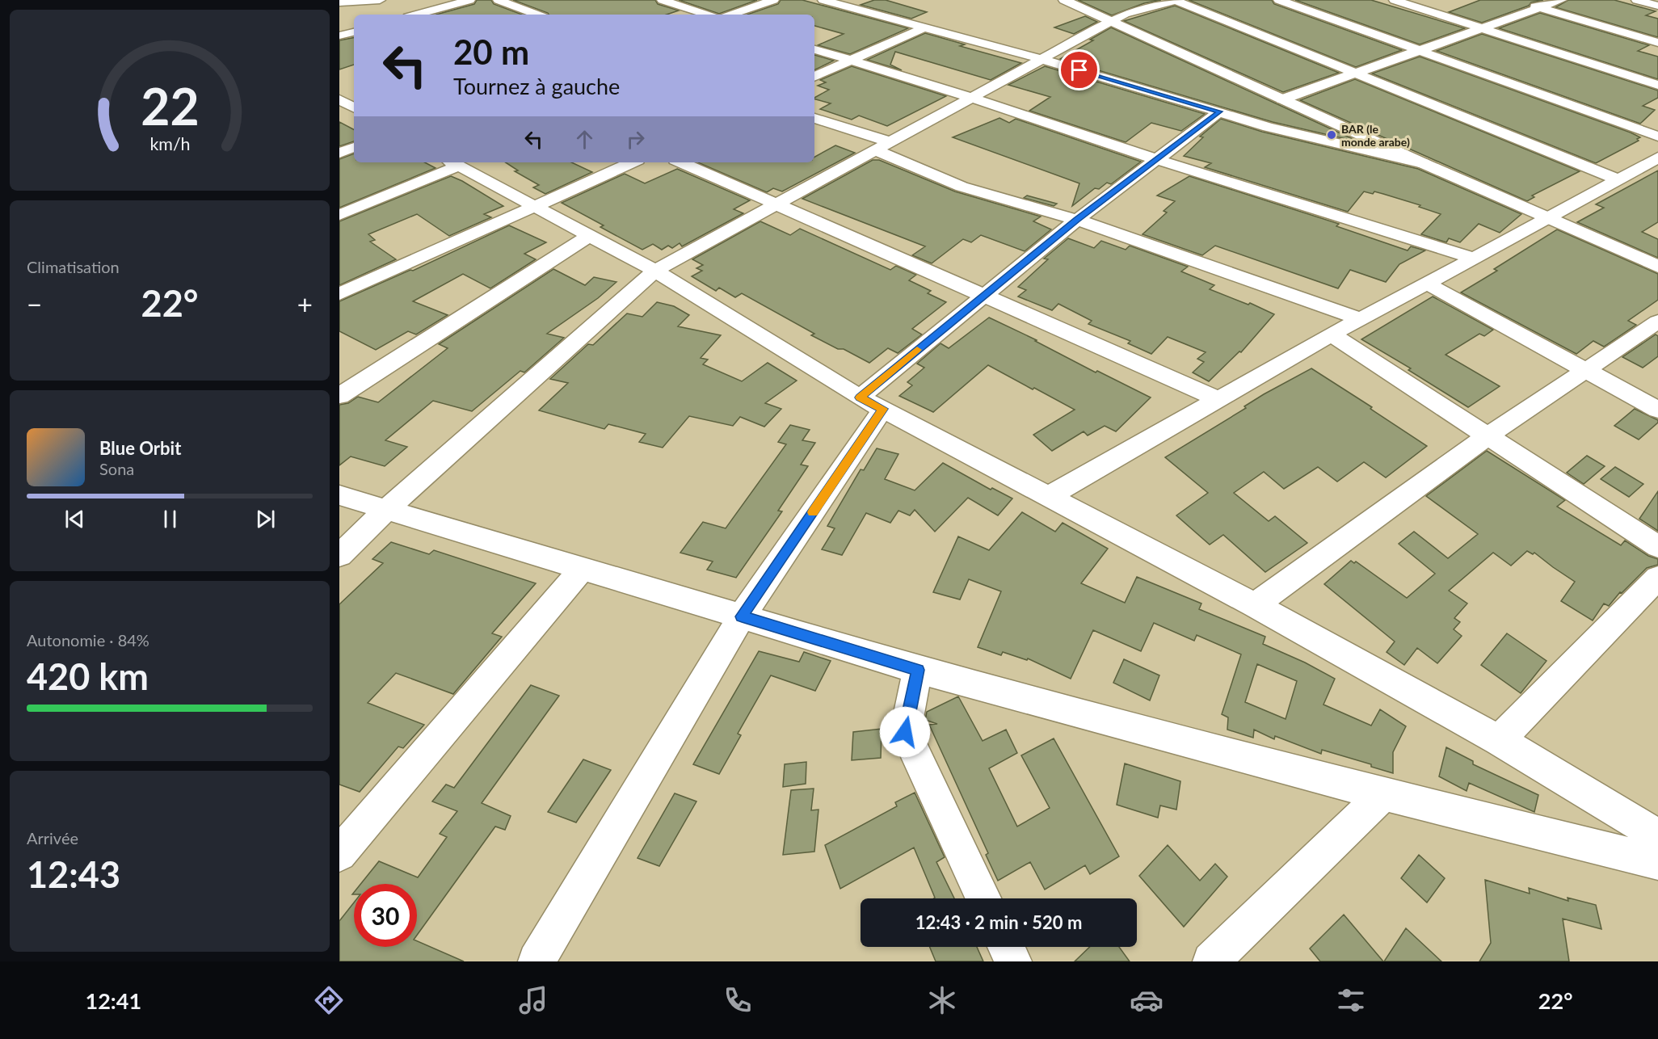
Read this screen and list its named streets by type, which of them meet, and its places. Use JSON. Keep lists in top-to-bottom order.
{
  "places": ["BAR (le monde arabe)"],
  "page": {
    "turn": ["20 m", "Tournez à gauche"],
    "tile": [
      "Climatisation",
      ["Autonomie · 84%", "420 km"],
      ["Arrivée", "12:43"]
    ],
    "heat": ["−", "22°", "+"],
    "song": ["Blue Orbit", "Sona"],
    "limit": "30",
    "trip": "12:43 · 2 min · 520 m",
    "tabs": ["12:41", "22°"],
    "gauge": ["22", "km/h"]
  }
}
